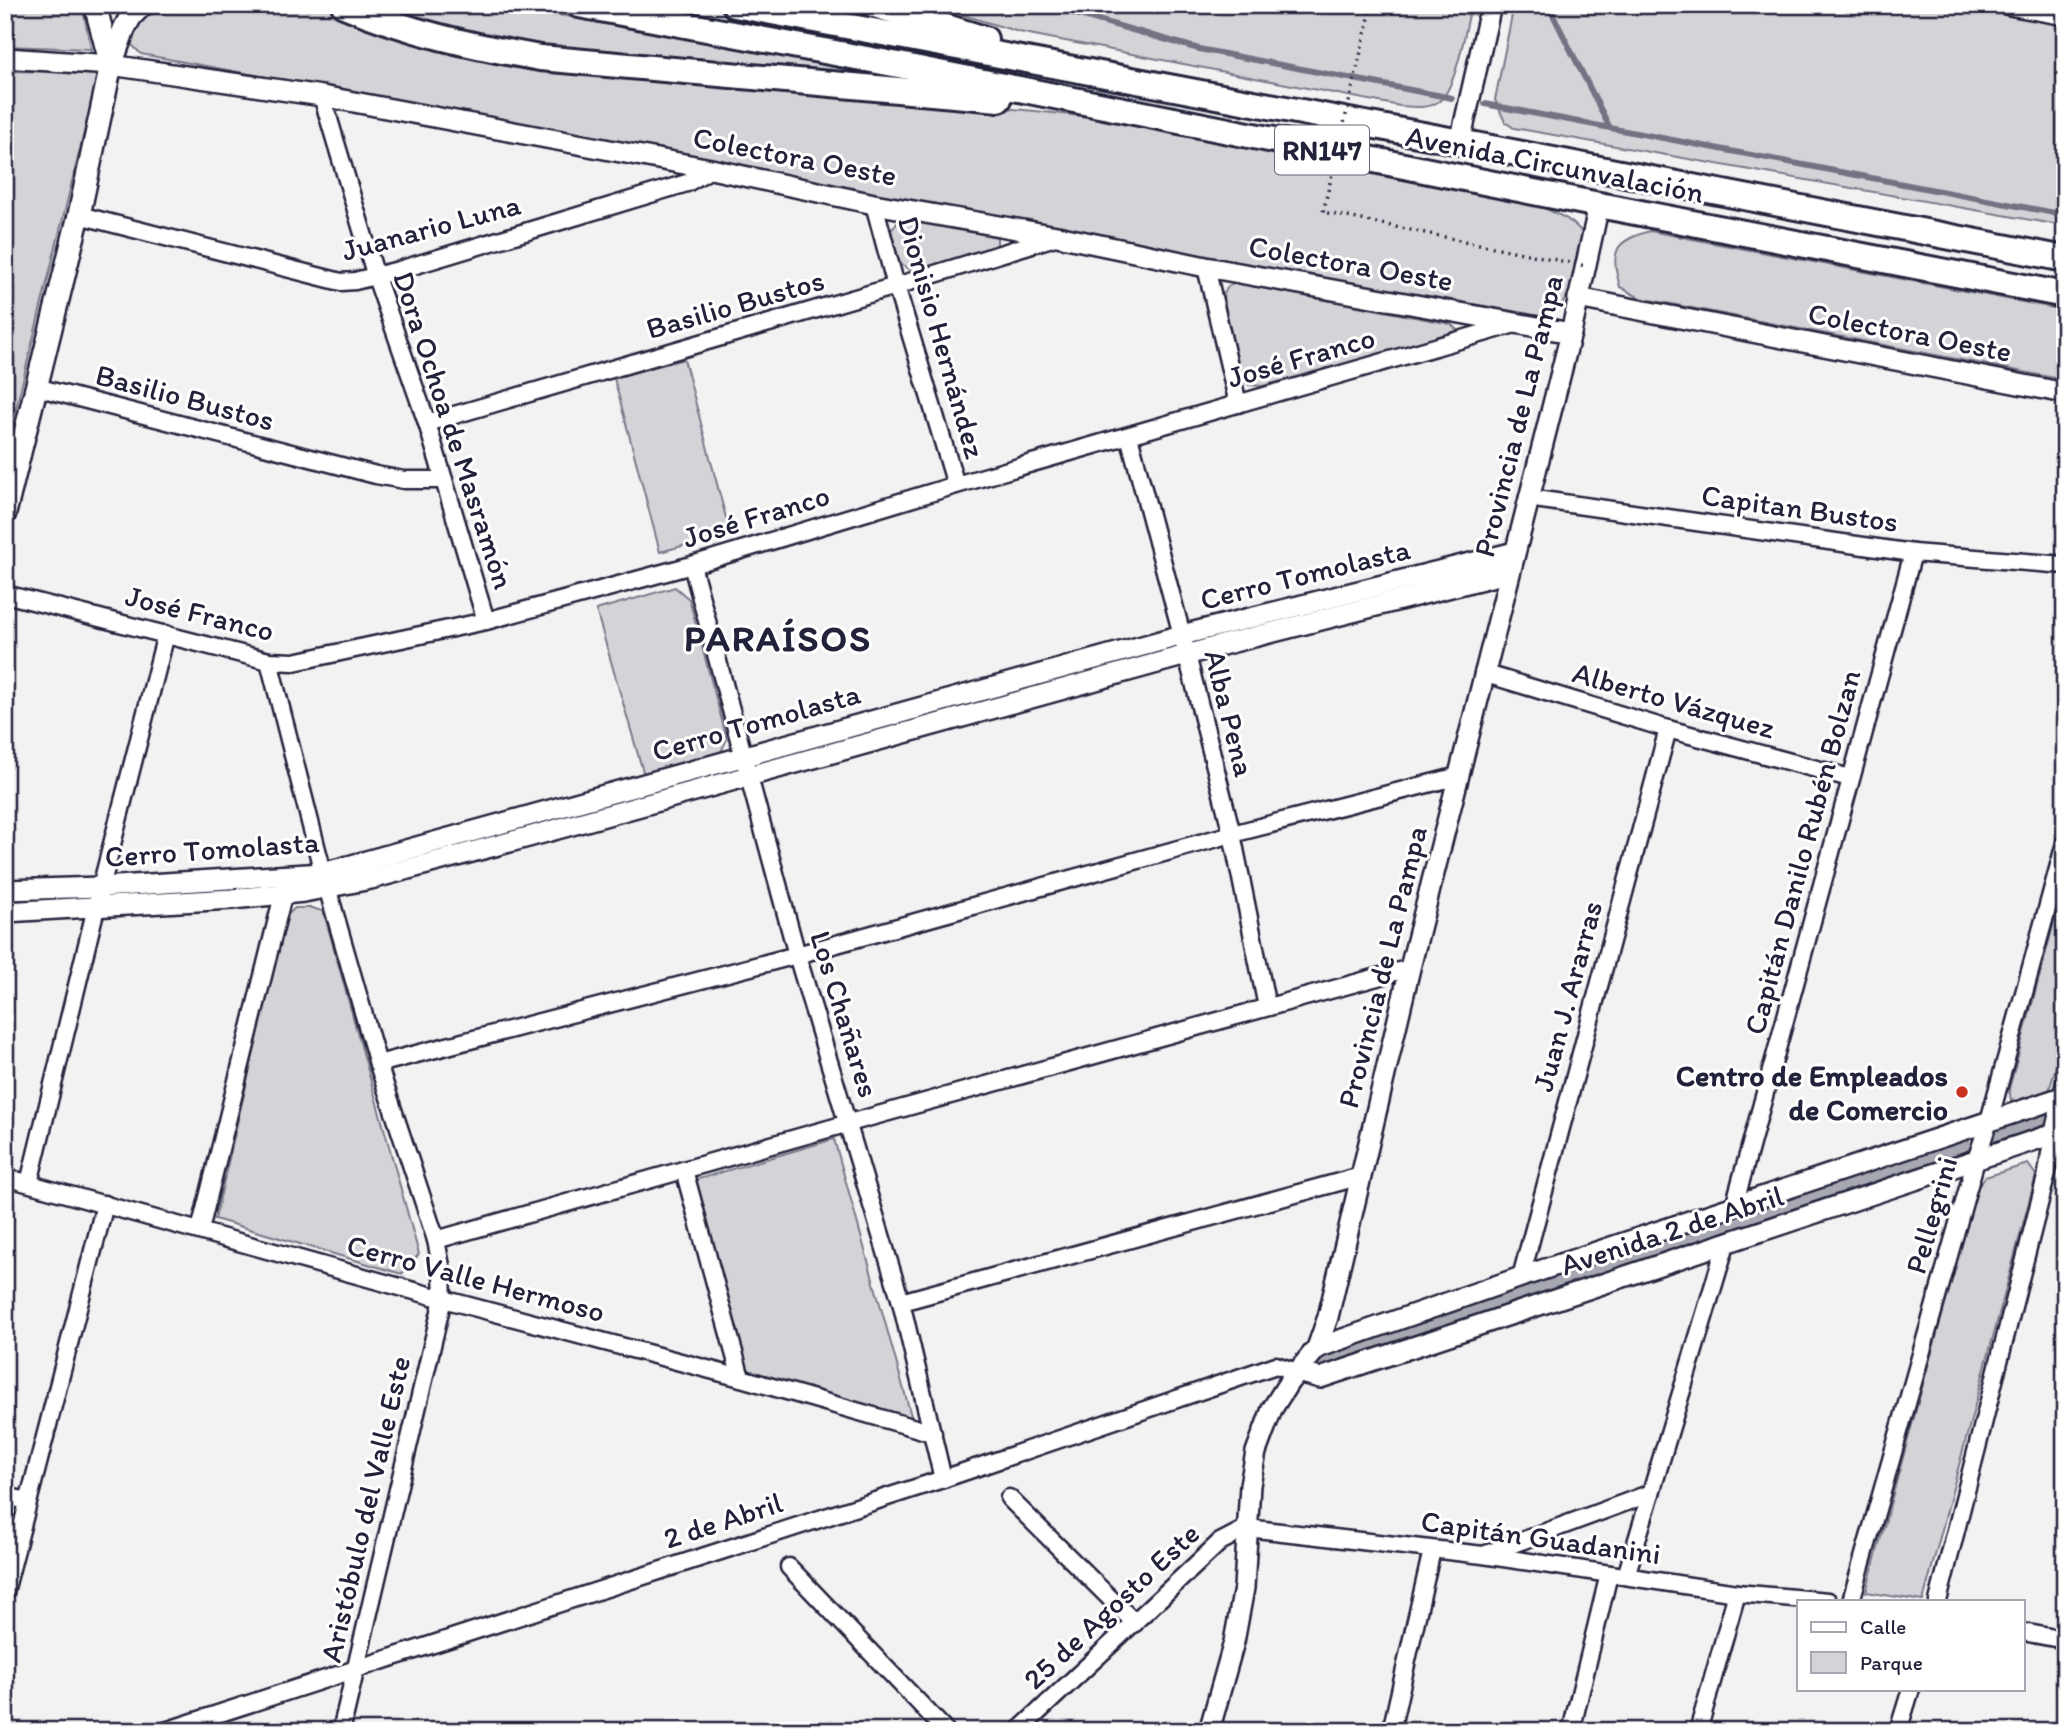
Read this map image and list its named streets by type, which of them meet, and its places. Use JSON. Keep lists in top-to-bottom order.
{
  "streets": {
    "highway": ["RN147", "Avenida Circunvalación"],
    "street": [
      "Colectora Oeste",
      "Juanario Luna",
      "Basilio Bustos",
      "Dionisio Hernández",
      "José Franco",
      "Provincia de La Pampa",
      "Dora Ochoa de Masramón",
      "Capitan Bustos",
      "Cerro Tomolasta",
      "Alberto Vázquez",
      "Alba Pena",
      "Capitán Danilo Rubén Bolzan",
      "Juan J. Ararras",
      "Los Chañares",
      "Pellegrini",
      "Avenida 2 de Abril",
      "Cerro Valle Hermoso",
      "Aristóbulo del Valle Este",
      "2 de Abril",
      "Capitán Guadanini",
      "25 de Agosto Este"
    ]
  },
  "crossings": [
    ["Colectora Oeste", "Juanario Luna"],
    ["Colectora Oeste", "Basilio Bustos"],
    ["Colectora Oeste", "Dionisio Hernández"],
    ["Colectora Oeste", "José Franco"],
    ["Colectora Oeste", "Provincia de La Pampa"],
    ["Colectora Oeste", "Dora Ochoa de Masramón"],
    ["Avenida Circunvalación", "Provincia de La Pampa"],
    ["Juanario Luna", "Dora Ochoa de Masramón"],
    ["Basilio Bustos", "Dionisio Hernández"],
    ["Basilio Bustos", "Dora Ochoa de Masramón"],
    ["Dionisio Hernández", "José Franco"],
    ["José Franco", "Dora Ochoa de Masramón"],
    ["José Franco", "Alba Pena"],
    ["José Franco", "Los Chañares"],
    ["José Franco", "Aristóbulo del Valle Este"],
    ["Provincia de La Pampa", "Capitan Bustos"],
    ["Provincia de La Pampa", "Cerro Tomolasta"],
    ["Provincia de La Pampa", "Alberto Vázquez"],
    ["Provincia de La Pampa", "Avenida 2 de Abril"],
    ["Provincia de La Pampa", "2 de Abril"],
    ["Provincia de La Pampa", "Capitán Guadanini"],
    ["Provincia de La Pampa", "25 de Agosto Este"],
    ["Capitan Bustos", "Capitán Danilo Rubén Bolzan"],
    ["Cerro Tomolasta", "Alba Pena"],
    ["Cerro Tomolasta", "Los Chañares"],
    ["Cerro Tomolasta", "Aristóbulo del Valle Este"],
    ["Alberto Vázquez", "Capitán Danilo Rubén Bolzan"],
    ["Alberto Vázquez", "Juan J. Ararras"],
    ["Capitán Danilo Rubén Bolzan", "Avenida 2 de Abril"],
    ["Juan J. Ararras", "Avenida 2 de Abril"],
    ["Los Chañares", "Cerro Valle Hermoso"],
    ["Los Chañares", "2 de Abril"],
    ["Pellegrini", "Avenida 2 de Abril"],
    ["Avenida 2 de Abril", "2 de Abril"],
    ["Cerro Valle Hermoso", "Aristóbulo del Valle Este"],
    ["Aristóbulo del Valle Este", "2 de Abril"],
    ["Capitán Guadanini", "25 de Agosto Este"]
  ],
  "districts": ["PARAÍSOS"],
  "places": ["Centro de Empleados de Comercio"],
  "legend": ["Calle", "Parque"]
}
